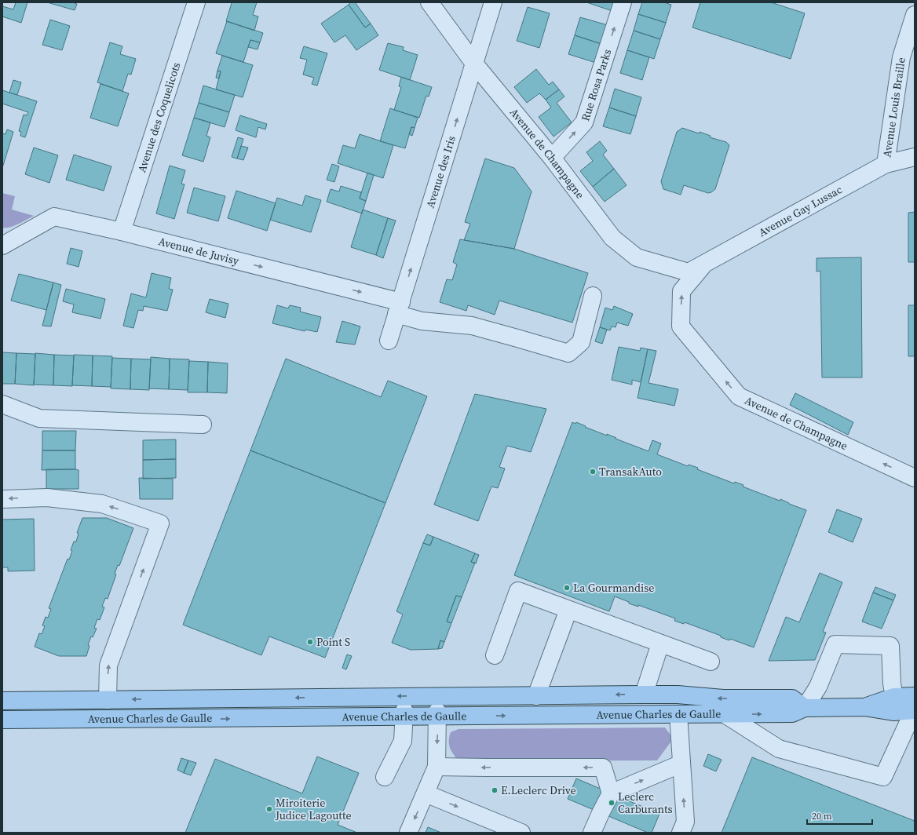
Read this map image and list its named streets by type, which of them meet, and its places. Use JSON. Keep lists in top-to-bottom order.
{
  "streets": {
    "main road": ["Avenue Charles de Gaulle"],
    "street": [
      "Rue Rosa Parks",
      "Avenue Louis Braille",
      "Avenue des Coquelicots",
      "Avenue de Champagne",
      "Avenue des Iris",
      "Avenue Gay Lussac",
      "Avenue de Juvisy"
    ]
  },
  "crossings": [
    ["Rue Rosa Parks", "Avenue de Champagne"],
    ["Avenue Louis Braille", "Avenue Gay Lussac"],
    ["Avenue des Coquelicots", "Avenue de Juvisy"],
    ["Avenue de Champagne", "Avenue des Iris"],
    ["Avenue de Champagne", "Avenue Gay Lussac"],
    ["Avenue des Iris", "Avenue de Juvisy"]
  ],
  "one_way": ["Rue Rosa Parks", "Avenue des Iris", "Avenue de Juvisy"],
  "places": [
    "TransakAuto",
    "La Gourmandise",
    "Point S",
    "E.Leclerc Drive",
    "Leclerc Carburants",
    "Miroiterie Judice Lagoutte"
  ],
  "scale_bar": "20 m"
}
